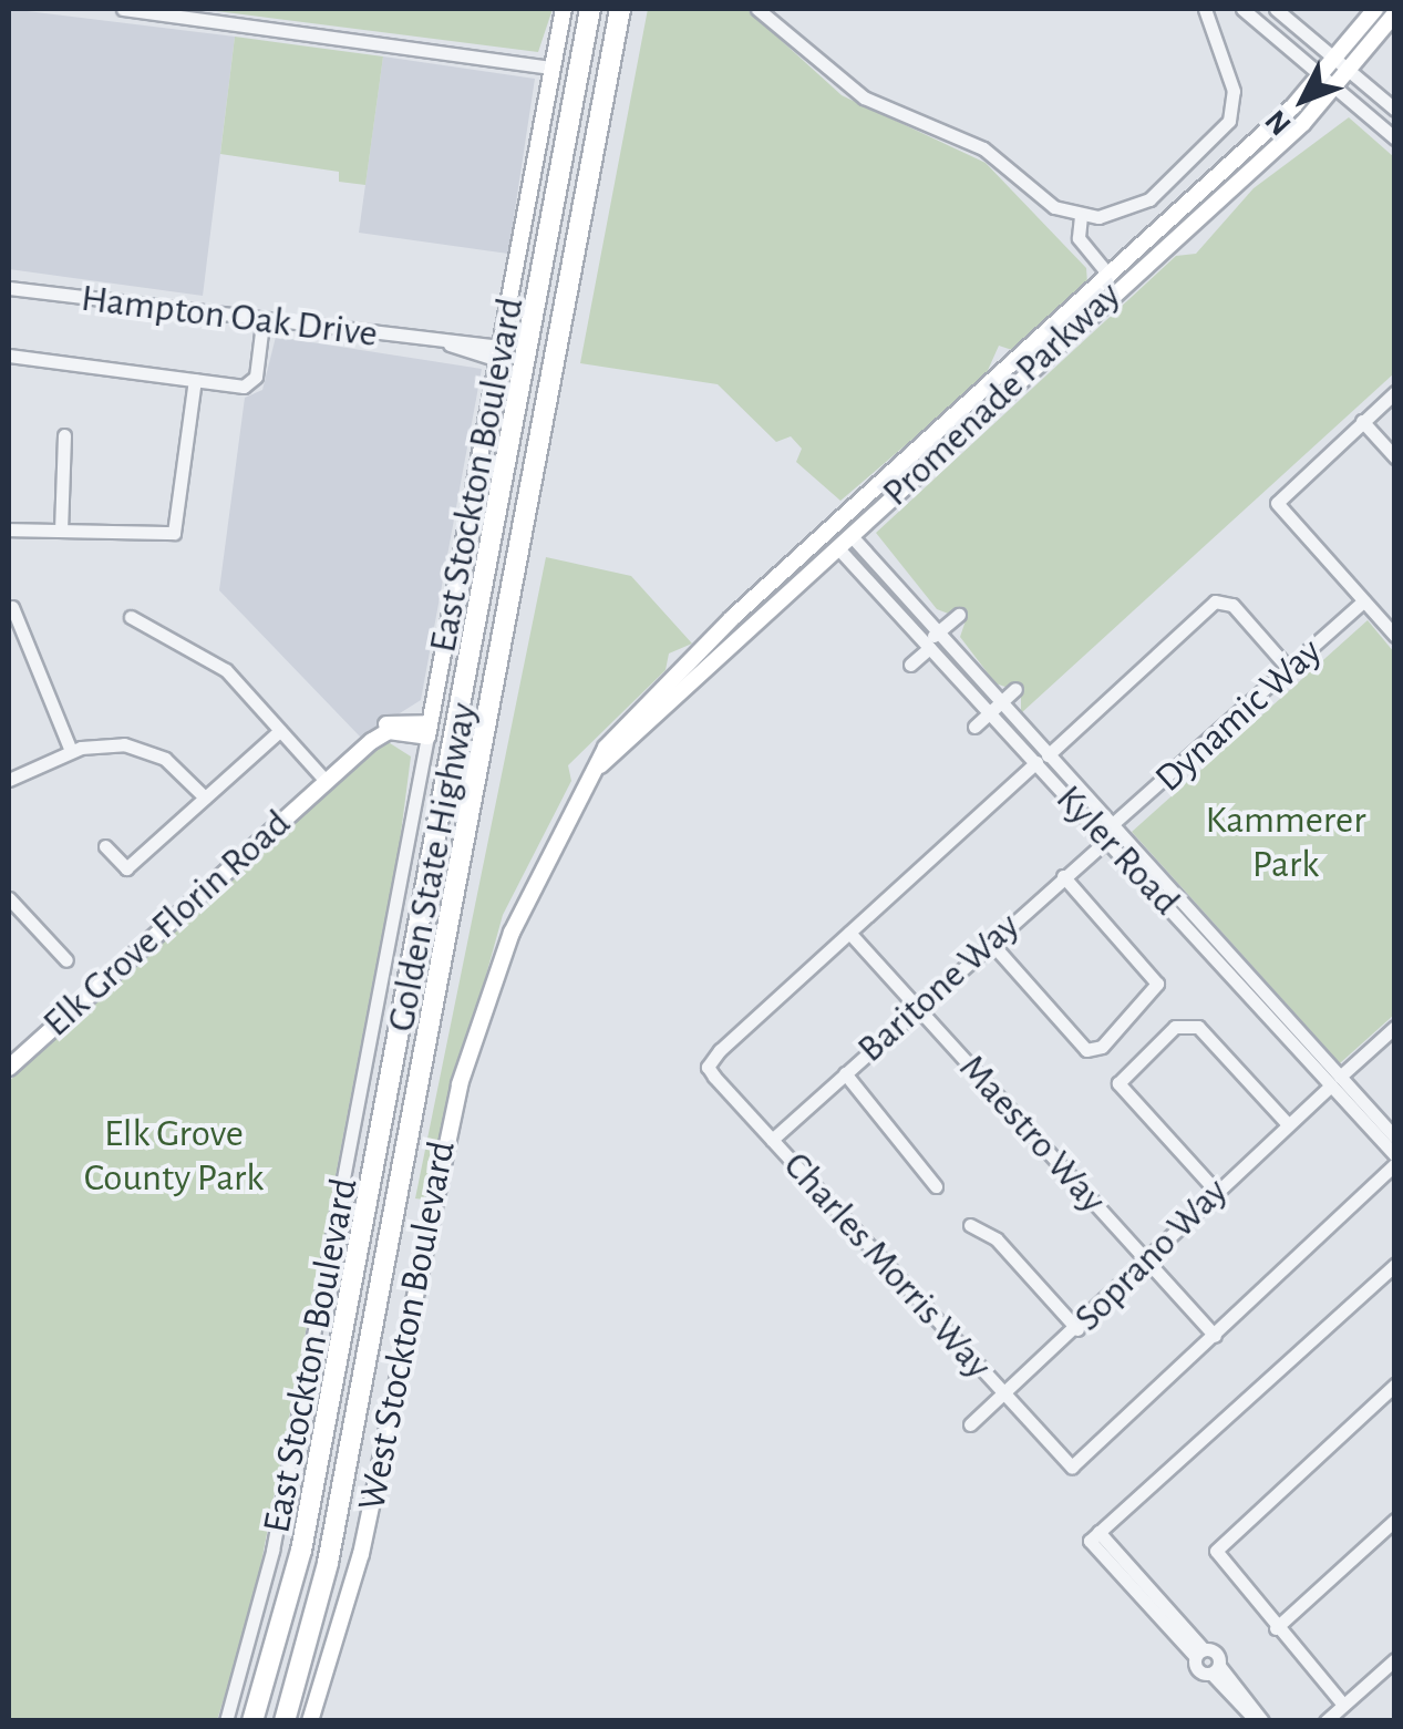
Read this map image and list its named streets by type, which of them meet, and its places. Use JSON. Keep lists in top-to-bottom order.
{
  "streets": {
    "highway": ["Golden State Highway"],
    "main road": [
      "Promenade Parkway",
      "East Stockton Boulevard",
      "Elk Grove Florin Road",
      "West Stockton Boulevard"
    ],
    "street": [
      "Hampton Oak Drive",
      "Dynamic Way",
      "Kyler Road",
      "Baritone Way",
      "Maestro Way",
      "Soprano Way",
      "Charles Morris Way"
    ]
  },
  "crossings": [
    ["Hampton Oak Drive", "East Stockton Boulevard"],
    ["Promenade Parkway", "Kyler Road"],
    ["Promenade Parkway", "West Stockton Boulevard"],
    ["East Stockton Boulevard", "Elk Grove Florin Road"],
    ["Dynamic Way", "Kyler Road"],
    ["Dynamic Way", "Baritone Way"],
    ["Dynamic Way", "Charles Morris Way"],
    ["Kyler Road", "Baritone Way"],
    ["Kyler Road", "Soprano Way"],
    ["Kyler Road", "Charles Morris Way"],
    ["Baritone Way", "Maestro Way"],
    ["Baritone Way", "Charles Morris Way"],
    ["Maestro Way", "Soprano Way"],
    ["Maestro Way", "Charles Morris Way"],
    ["Soprano Way", "Charles Morris Way"]
  ],
  "parks": ["Kammerer Park", "Elk Grove County Park"],
  "north": "bottom left"
}
